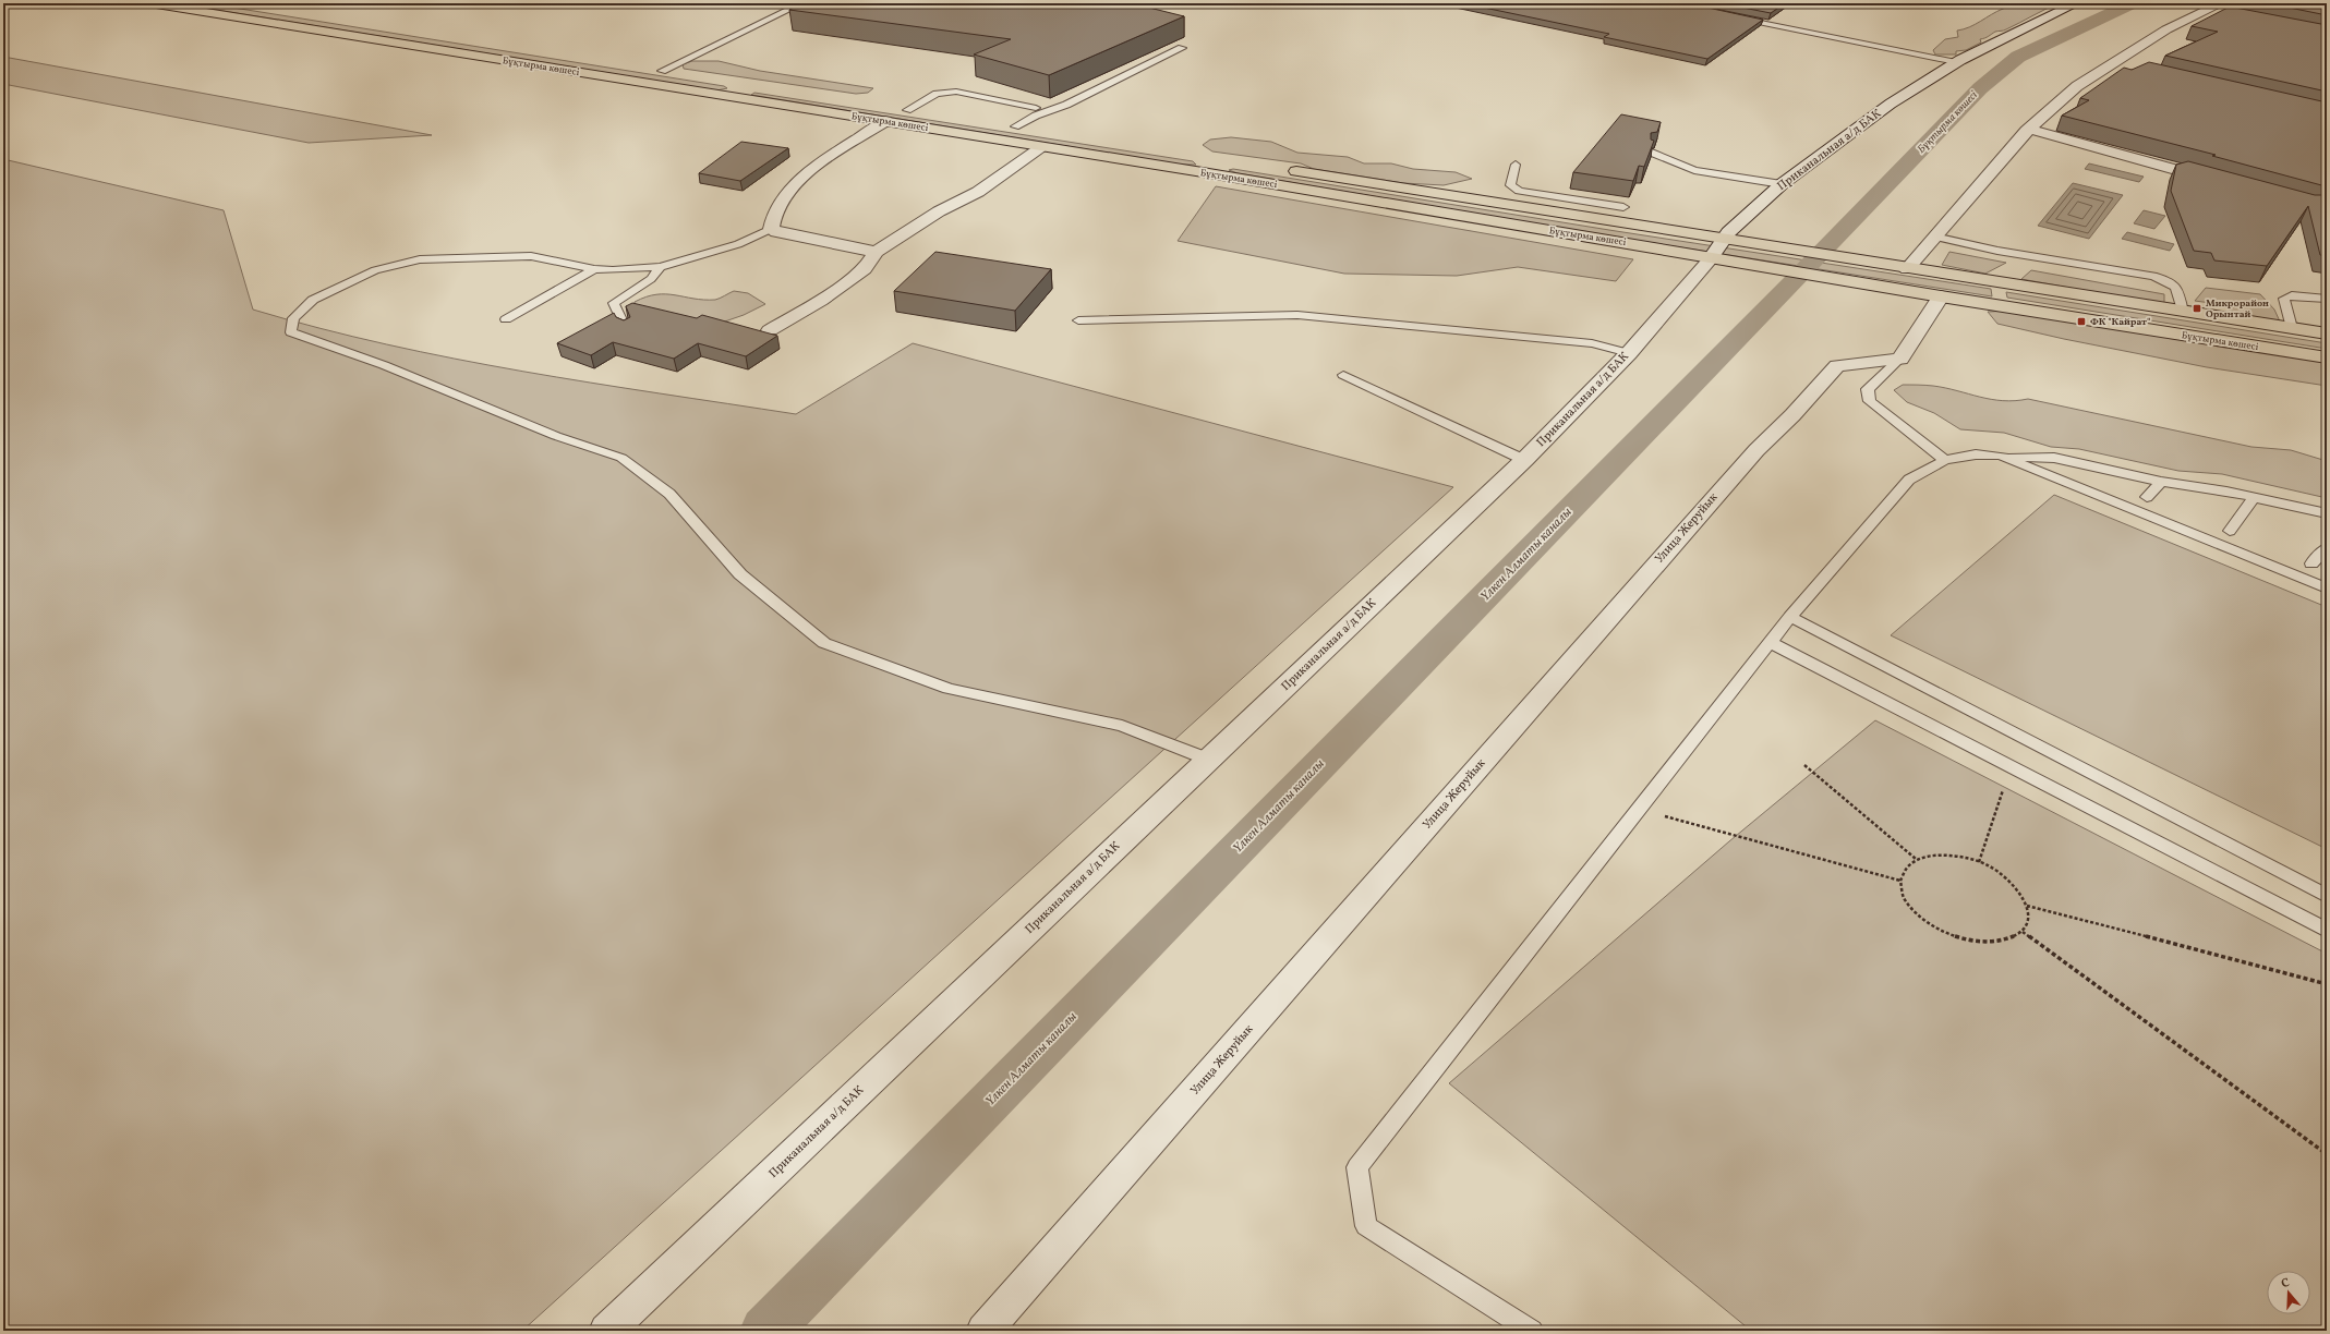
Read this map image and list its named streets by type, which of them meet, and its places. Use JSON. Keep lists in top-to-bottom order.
{
  "streets": {
    "main road": ["Бұқтырма көшесі"],
    "street": ["Приканальная а/д БАК", "Улица Жеруйык"]
  },
  "crossings": [
    ["Бұқтырма көшесі", "Приканальная а/д БАК"]
  ],
  "water": ["Бұқтырма көшесі", "Үлкен Алматы каналы"],
  "places": {
    "transit": ["Микрорайон Орынтай", "ФК \"Кайрат\""]
  },
  "north": "top"
}
